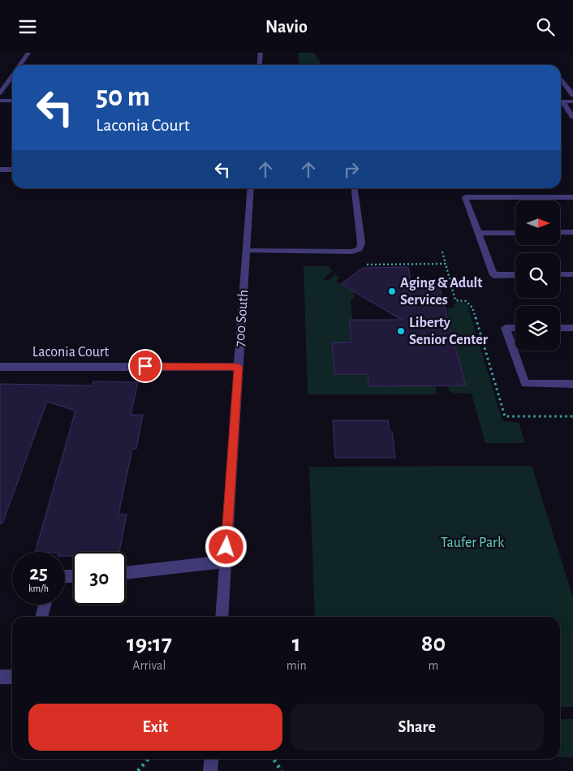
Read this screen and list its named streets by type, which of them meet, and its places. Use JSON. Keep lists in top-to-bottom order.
{
  "streets": {
    "street": ["700 South", "Laconia Court"]
  },
  "crossings": [
    ["700 South", "Laconia Court"]
  ],
  "parks": ["Taufer Park"],
  "places": ["Aging & Adult Services", "Liberty Senior Center"],
  "north": "right",
  "page": {
    "header": "Navio",
    "turn": ["50 m", "Laconia Court"],
    "speed": "25 km/h",
    "limit": "30",
    "eta": [
      "19:17",
      "Arrival",
      "1",
      "min",
      "80",
      "m"
    ],
    "buttons": ["Exit", "Share"]
  }
}
